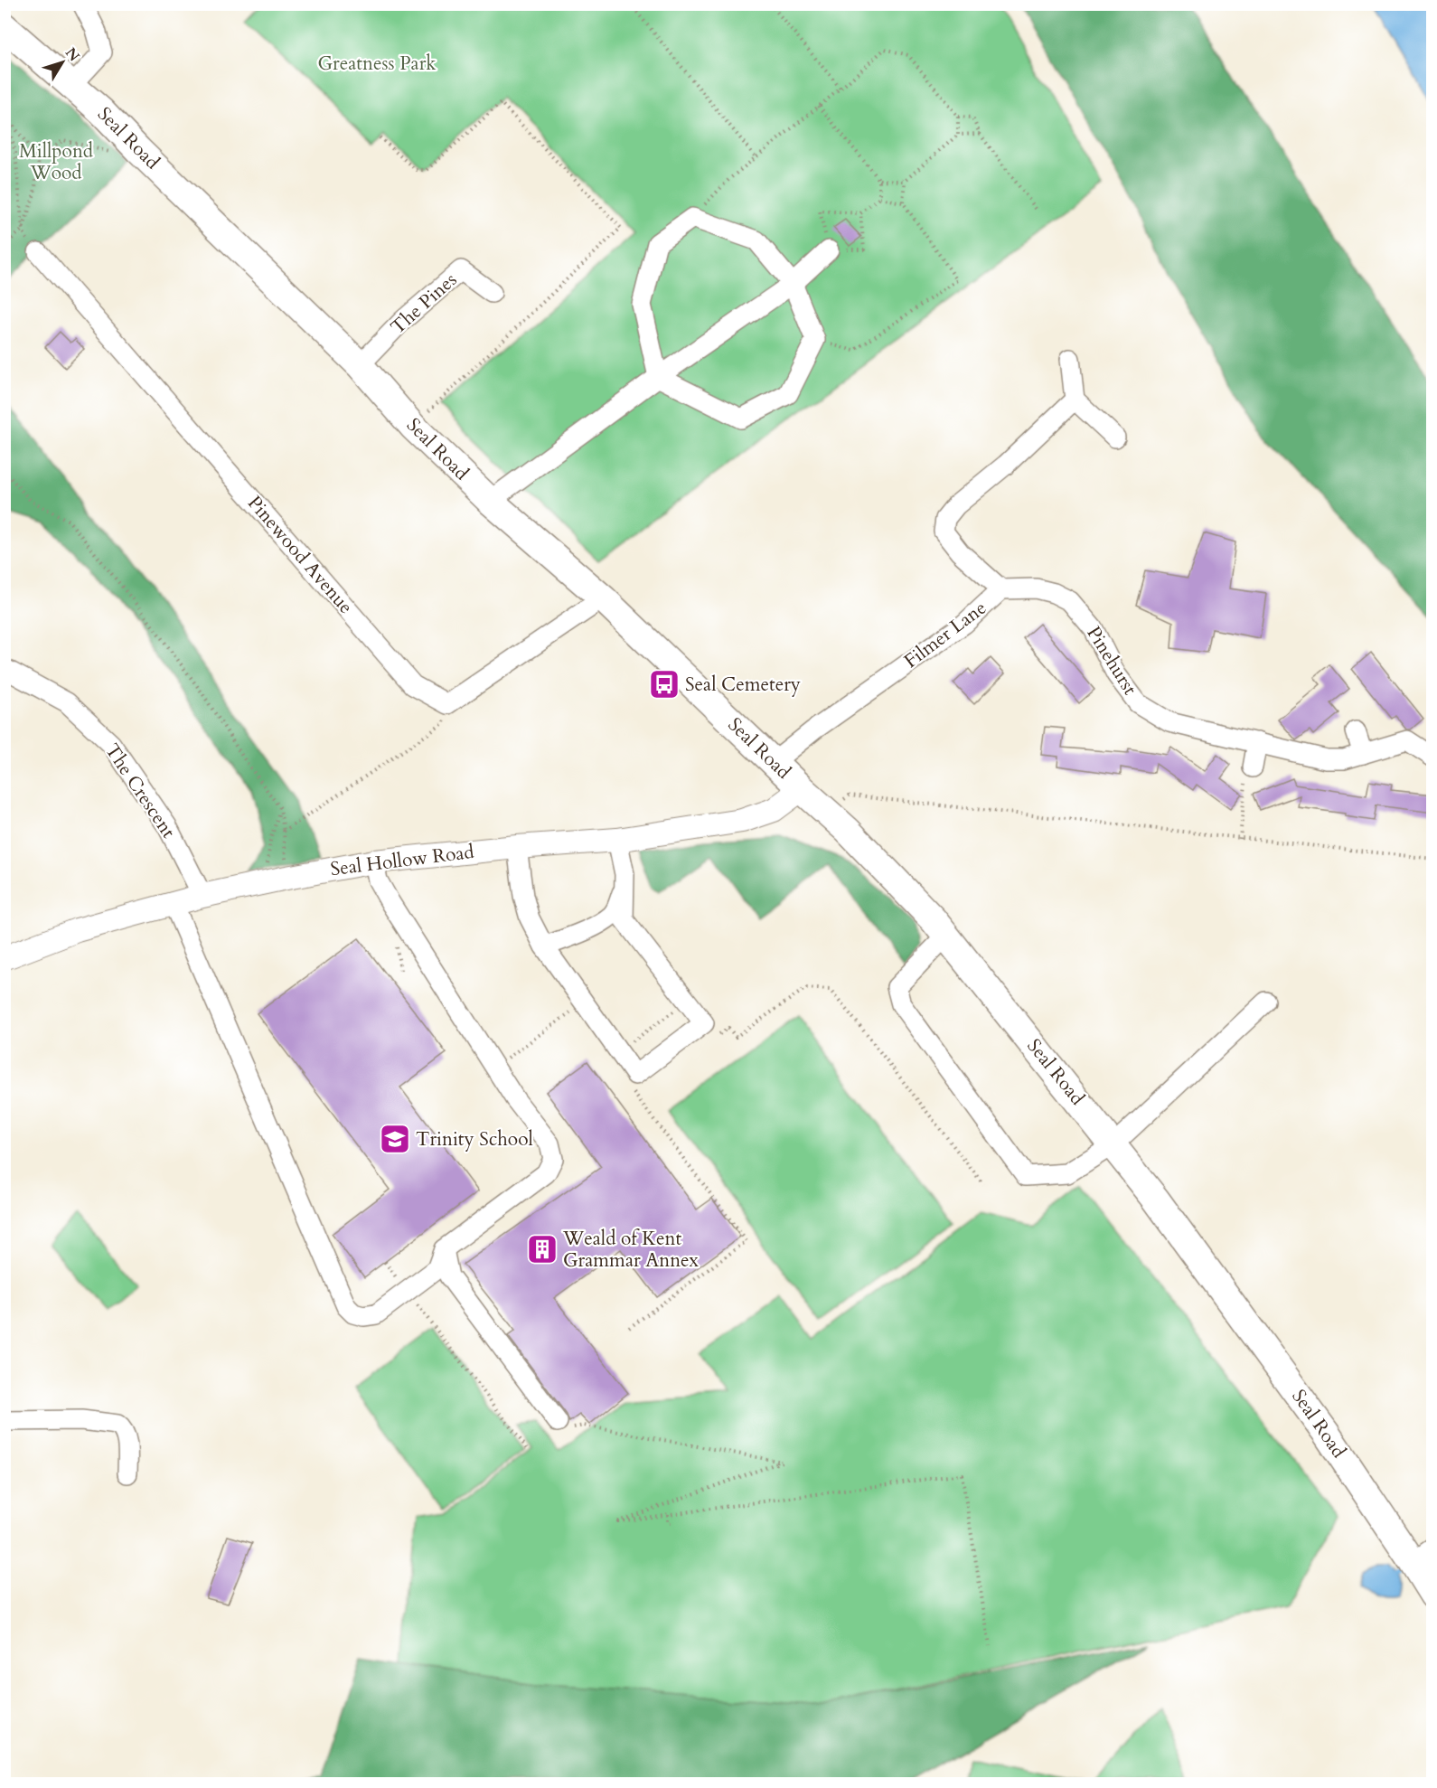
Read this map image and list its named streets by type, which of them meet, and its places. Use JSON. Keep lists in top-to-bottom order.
{
  "streets": {
    "highway": ["Seal Road"],
    "main road": ["Seal Hollow Road"],
    "street": [
      "The Pines",
      "Pinewood Avenue",
      "Filmer Lane",
      "Pinehurst",
      "The Crescent"
    ]
  },
  "crossings": [
    ["Seal Road", "The Pines"],
    ["Seal Road", "Filmer Lane"],
    ["Seal Road", "Seal Hollow Road"],
    ["Filmer Lane", "Pinehurst"],
    ["The Crescent", "Seal Hollow Road"]
  ],
  "parks": ["Greatness Park", "Millpond Wood"],
  "places": {
    "bus stop": ["Seal Cemetery"],
    "school or university": ["Trinity School"],
    "building": ["Weald of Kent Grammar Annex"]
  },
  "north": "top right"
}
